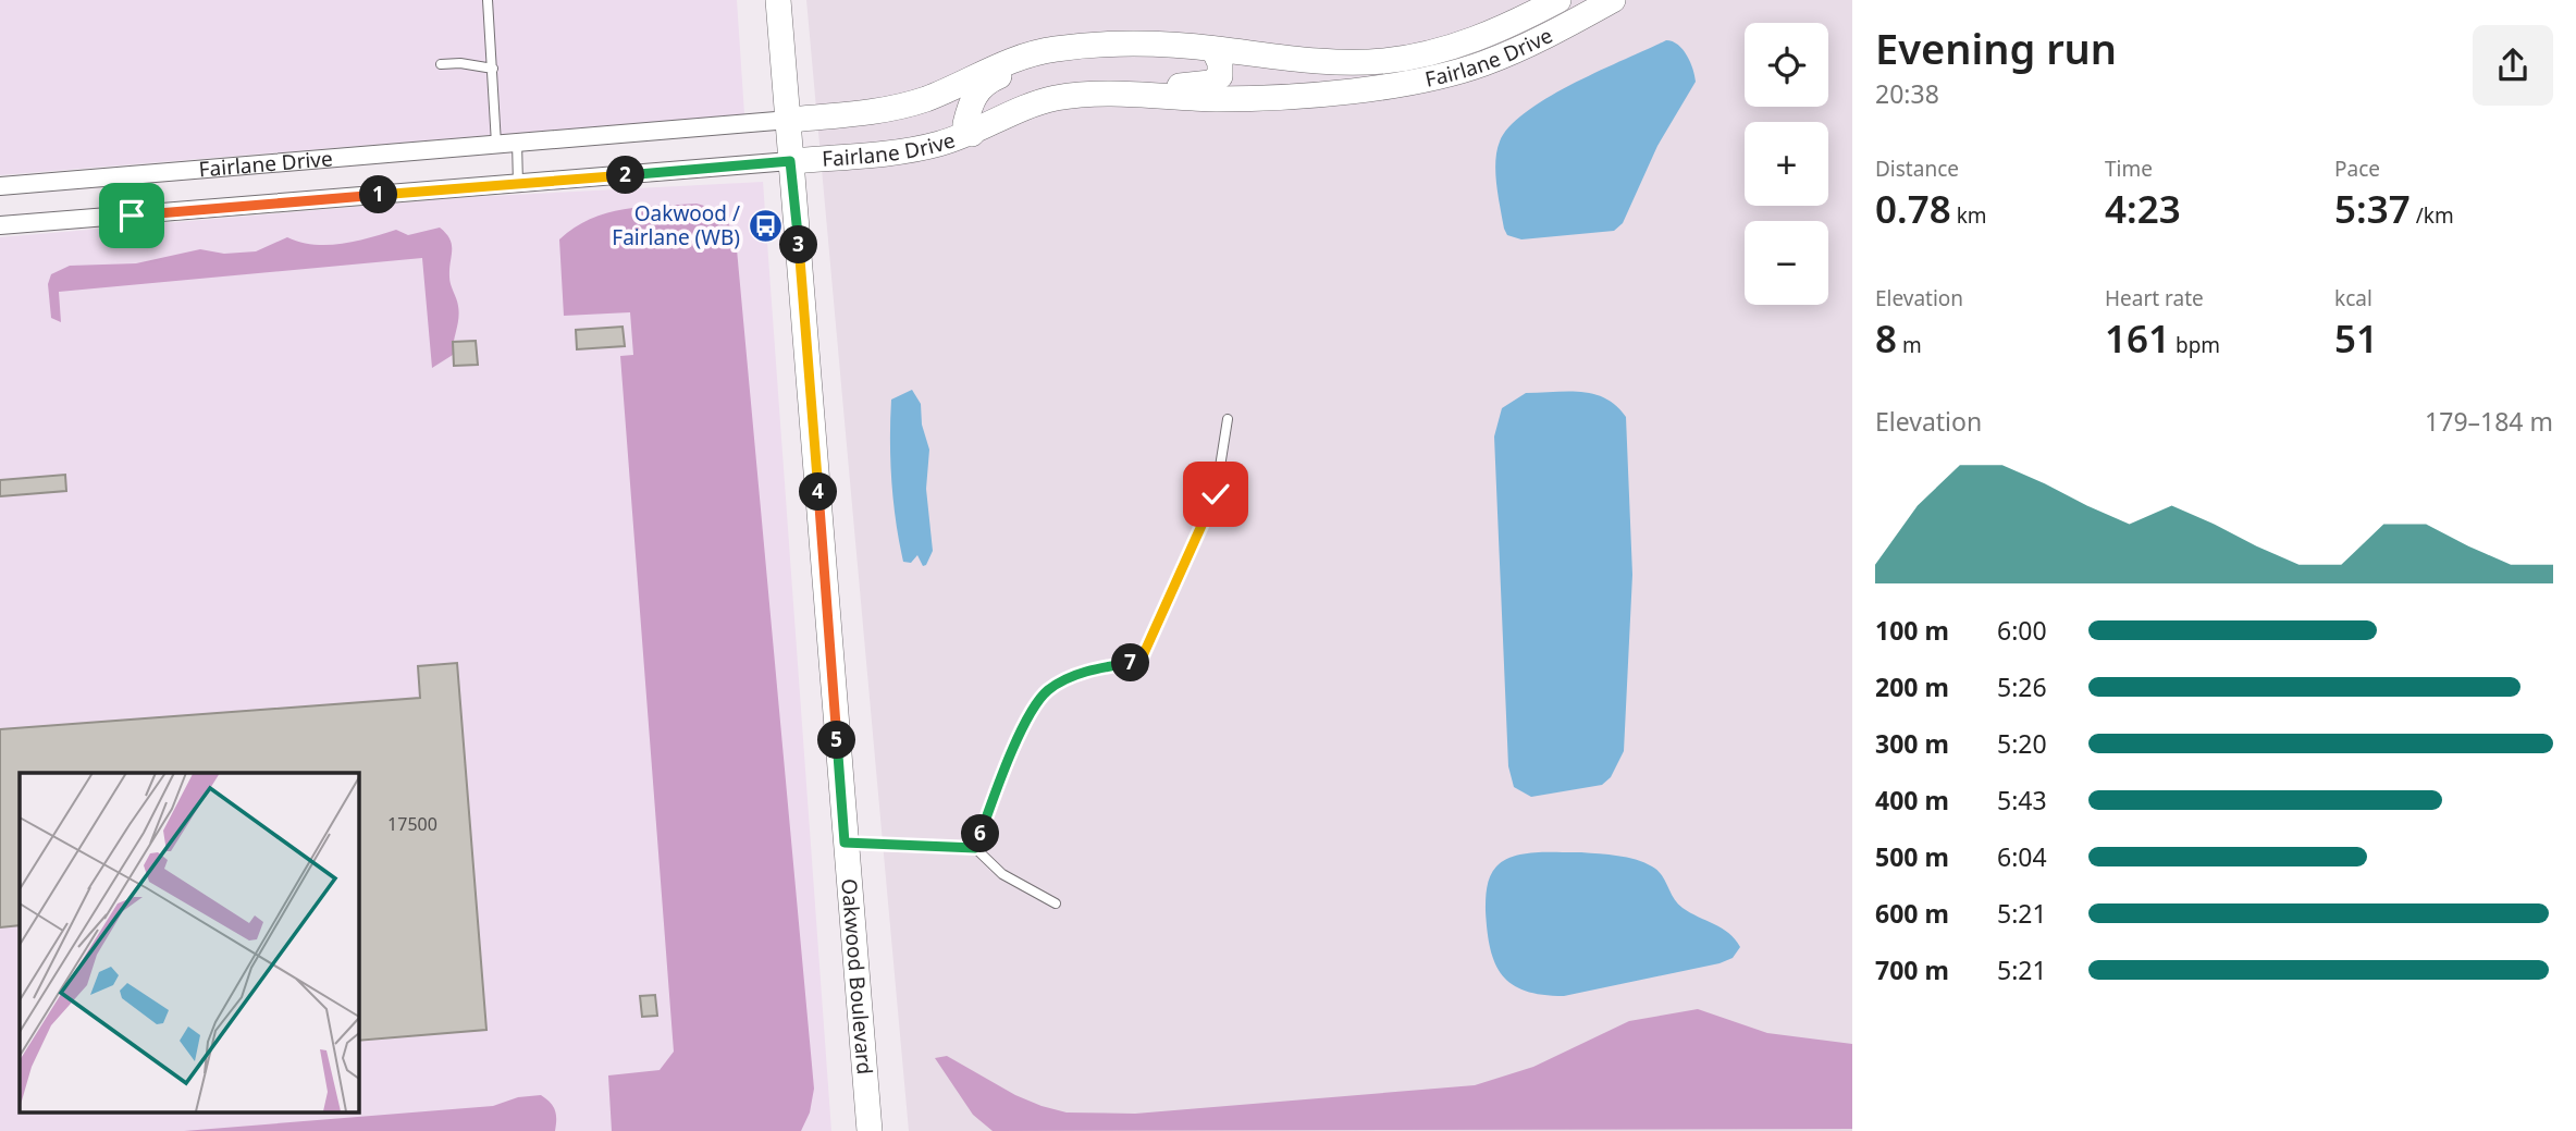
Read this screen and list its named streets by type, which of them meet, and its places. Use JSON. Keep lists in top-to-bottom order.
{
  "streets": {
    "street": ["Fairlane Drive", "Oakwood Boulevard"]
  },
  "crossings": [
    ["Fairlane Drive", "Oakwood Boulevard"]
  ],
  "places": {
    "bus stop": ["Oakwood / Fairlane (WB)"]
  },
  "house_numbers": ["17500"],
  "page": {
    "heading": ["Evening run", "20:38"],
    "map_buttons": ["+", "−"],
    "stats": [
      ["Distance", "0.78 km"],
      ["Time", "4:23"],
      ["Pace", "5:37 /km"],
      ["Elevation", "8 m"],
      ["Heart rate", "161 bpm"],
      ["kcal", "51"]
    ],
    "pins": [
      "2",
      "1",
      "3",
      "4",
      "7",
      "5",
      "6"
    ],
    "chart": ["Elevation", "179–184 m"],
    "list": [
      {
        "name": "100 m",
        "note": "6:00"
      },
      {
        "name": "200 m",
        "note": "5:26"
      },
      {
        "name": "300 m",
        "note": "5:20"
      },
      {
        "name": "400 m",
        "note": "5:43"
      },
      {
        "name": "500 m",
        "note": "6:04"
      },
      {
        "name": "600 m",
        "note": "5:21"
      },
      {
        "name": "700 m",
        "note": "5:21"
      }
    ]
  }
}
